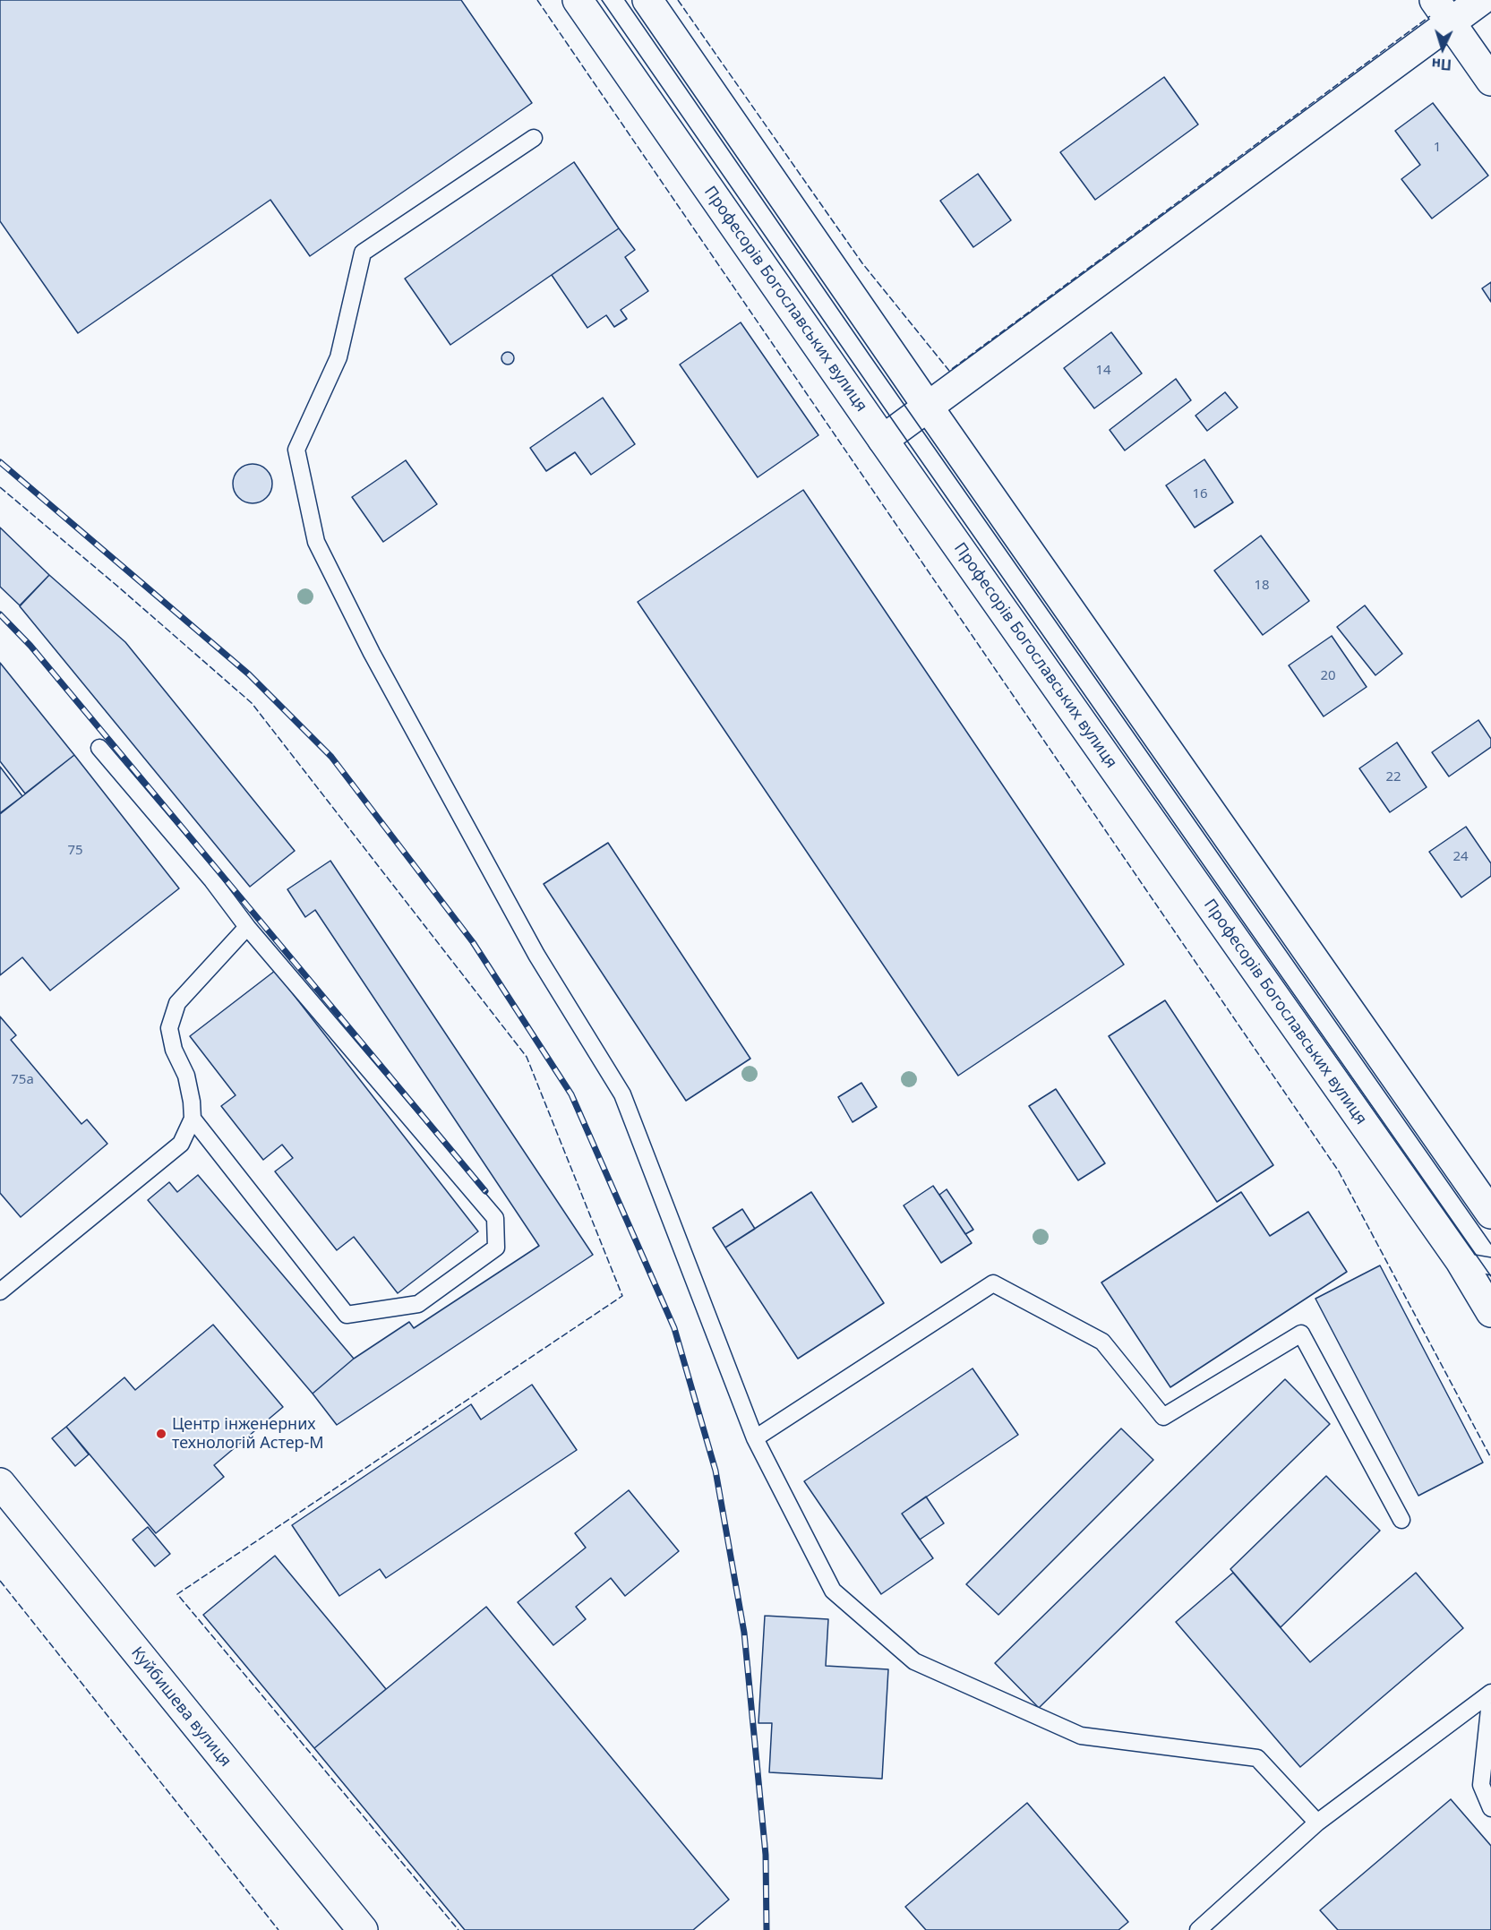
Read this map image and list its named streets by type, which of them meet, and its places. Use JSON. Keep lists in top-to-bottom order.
{
  "streets": {
    "street": ["Професорів Богославських вулиця", "Куйбишева вулиця"]
  },
  "places": ["Центр інженерних технологій Астер-М"],
  "house_numbers": [
    "1",
    "14",
    "16",
    "18",
    "20",
    "22",
    "75",
    "24",
    "75а"
  ],
  "north": "bottom"
}
